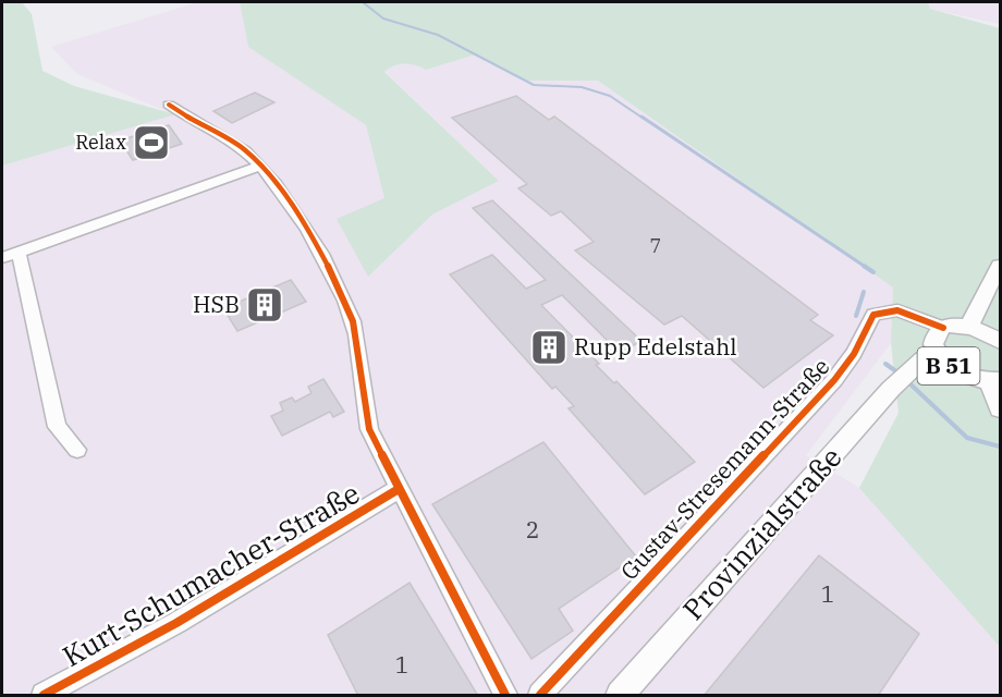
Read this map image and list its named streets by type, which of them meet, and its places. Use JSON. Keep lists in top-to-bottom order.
{
  "streets": {
    "main road": ["B 51", "Provinzialstraße"],
    "street": ["Gustav-Stresemann-Straße", "Kurt-Schumacher-Straße"]
  },
  "crossings": [
    ["B 51", "Gustav-Stresemann-Straße"],
    ["B 51", "Provinzialstraße"],
    ["Gustav-Stresemann-Straße", "Provinzialstraße"]
  ],
  "places": {
    "sports": ["Relax"],
    "building": ["HSB", "Rupp Edelstahl"]
  },
  "house_numbers": [
    "7",
    "2",
    "1",
    "1"
  ]
}
